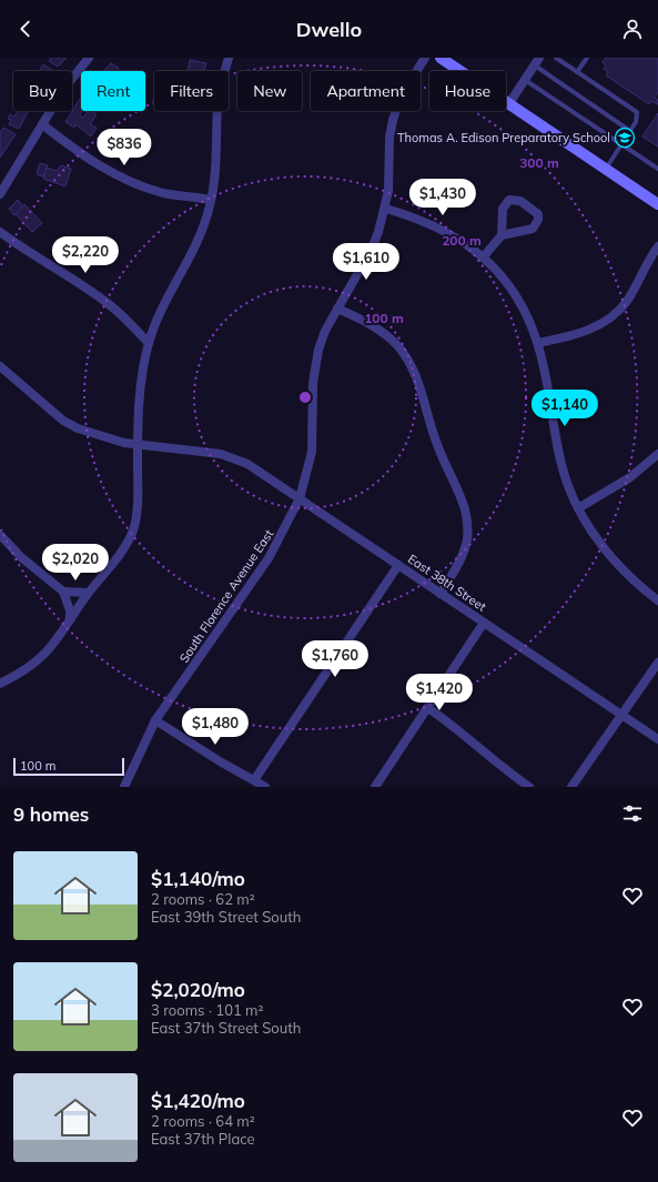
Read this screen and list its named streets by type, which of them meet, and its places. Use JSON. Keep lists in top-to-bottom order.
{
  "streets": {
    "street": ["East 38th Street", "South Florence Avenue East"]
  },
  "crossings": [
    ["East 38th Street", "South Florence Avenue East"]
  ],
  "places": {
    "school or university": ["Thomas A. Edison Preparatory School"]
  },
  "scale_bar": "100 m",
  "page": {
    "header": "Dwello",
    "chip": [
      "Buy",
      "Rent",
      "Filters",
      "New",
      "Apartment",
      "House"
    ],
    "price": [
      "$836",
      "$1,430",
      "$2,220",
      "$1,610",
      "$1,140",
      "$2,020",
      "$1,760",
      "$1,420",
      "$1,480"
    ],
    "scale": "100 m",
    "heading": "9 homes",
    "list": [
      {
        "name": "$1,140/mo",
        "note": "2 rooms · 62 m² · East 39th Street South"
      },
      {
        "name": "$2,020/mo",
        "note": "3 rooms · 101 m² · East 37th Street South"
      },
      {
        "name": "$1,420/mo",
        "note": "2 rooms · 64 m² · East 37th Place"
      }
    ]
  },
  "rings": ["300 m", "200 m", "100 m"]
}
